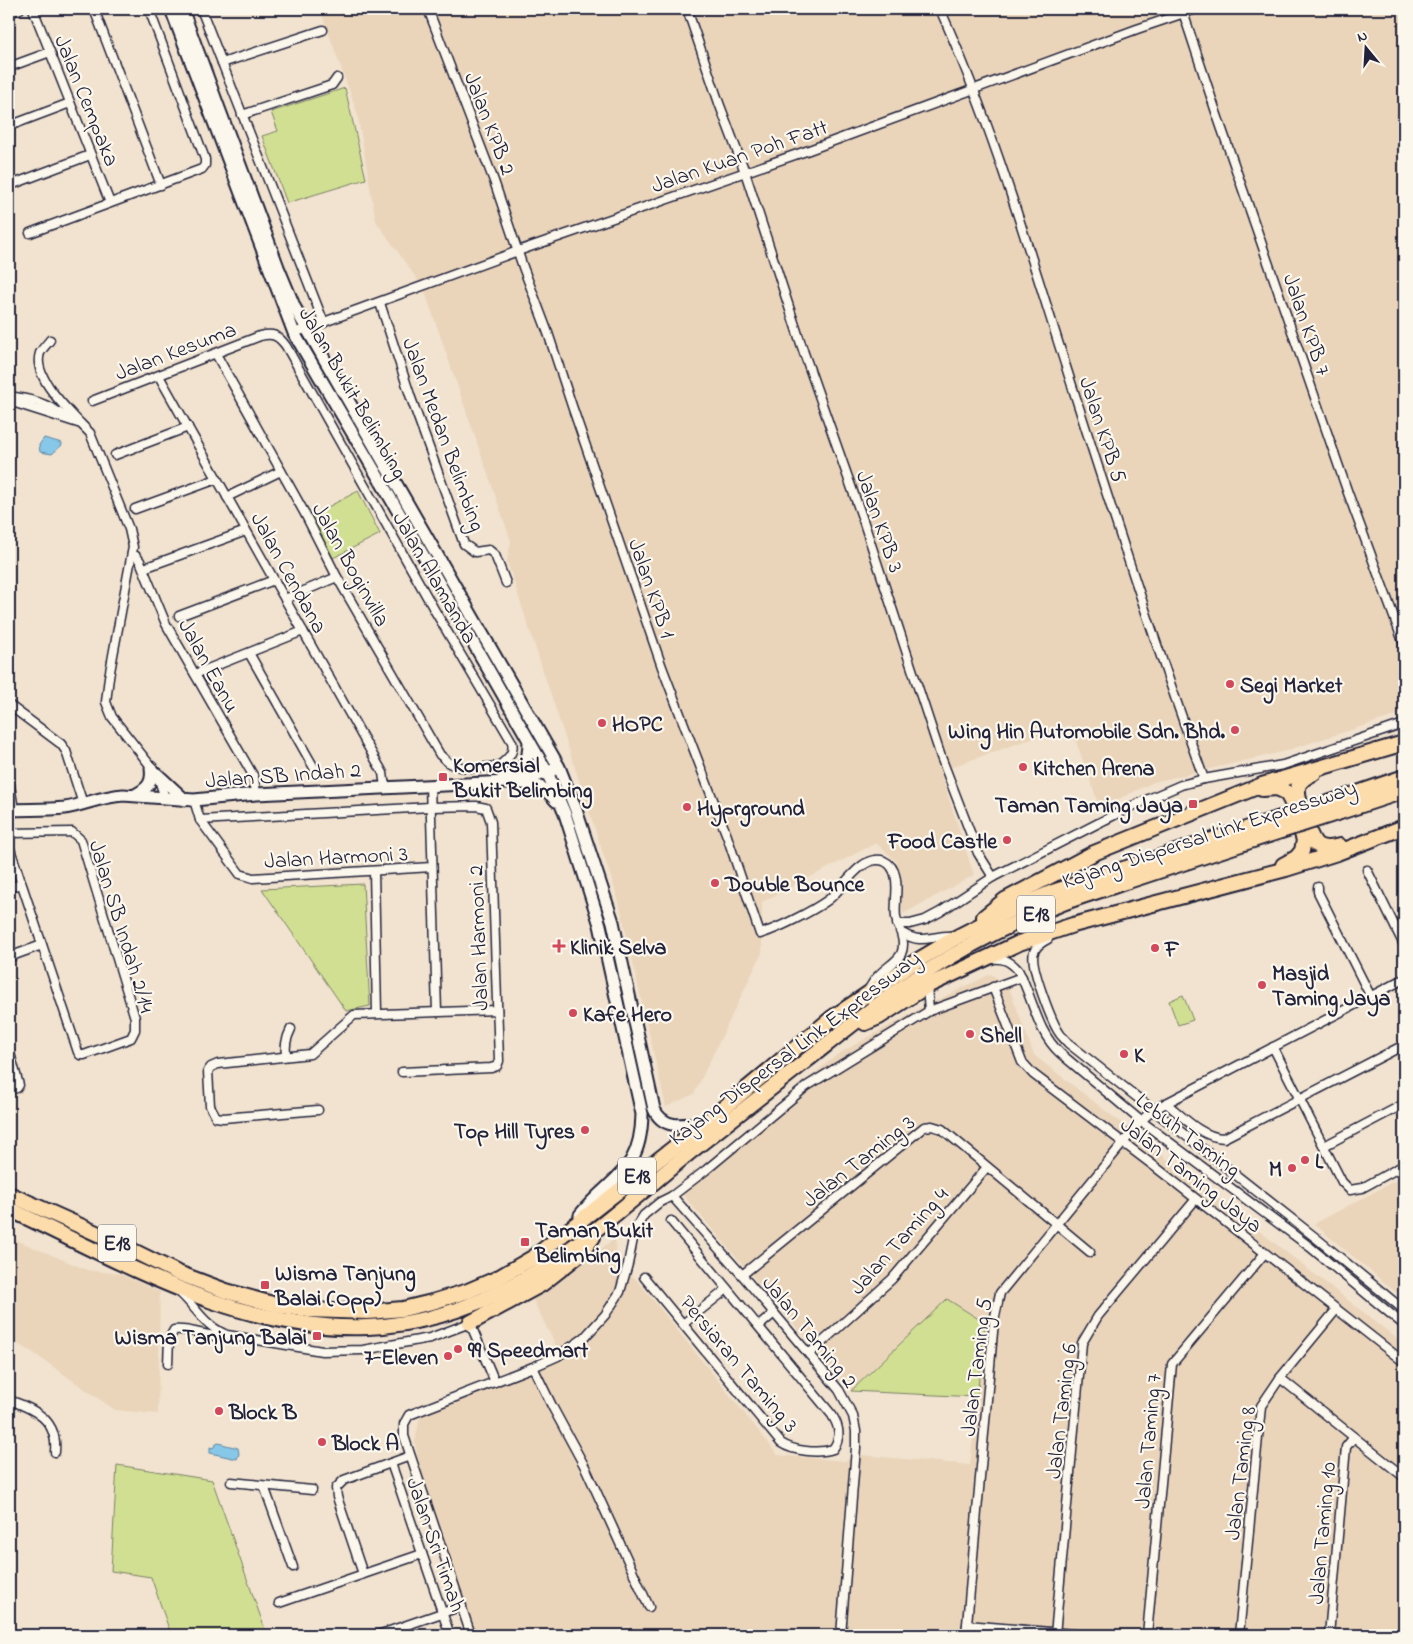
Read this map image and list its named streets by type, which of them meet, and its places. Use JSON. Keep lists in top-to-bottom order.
{
  "streets": {
    "highway": ["Kajang Dispersal Link Expressway", "E18"],
    "main road": ["Jalan Bukit Belimbing", "Jalan SB Indah 2"],
    "street": [
      "Jalan Cempaka",
      "Jalan KPB 2",
      "Jalan Kuan Poh Fatt",
      "Jalan KPB 7",
      "Jalan Kesuma",
      "Jalan KPB 5",
      "Jalan Medan Belimbing",
      "Jalan KPB 3",
      "Jalan Boginvilla",
      "Jalan Cendana",
      "Jalan Alamanda",
      "Jalan KPB 1",
      "Jalan Eanu",
      "Jalan Harmoni 3",
      "Jalan SB Indah 2/14",
      "Jalan Harmoni 2",
      "Lebuh Taming",
      "Jalan Taming 3",
      "Jalan Taming Jaya",
      "Jalan Taming 4",
      "Jalan Taming 2",
      "Persiaran Taming 3",
      "Jalan Taming 5",
      "Jalan Taming 6",
      "Jalan Taming 7",
      "Jalan Taming 8",
      "Jalan Taming 10",
      "Jalan Sri Timah"
    ]
  },
  "crossings": [
    ["Jalan KPB 2", "Jalan Kuan Poh Fatt"],
    ["Jalan KPB 2", "Jalan KPB 1"],
    ["Jalan Kuan Poh Fatt", "Jalan KPB 7"],
    ["Jalan Kuan Poh Fatt", "Jalan Bukit Belimbing"],
    ["Jalan Kuan Poh Fatt", "Jalan KPB 5"],
    ["Jalan Kuan Poh Fatt", "Jalan Medan Belimbing"],
    ["Jalan Kuan Poh Fatt", "Jalan KPB 3"],
    ["Jalan Kuan Poh Fatt", "Jalan KPB 1"],
    ["Jalan Kesuma", "Jalan Boginvilla"],
    ["Jalan Kesuma", "Jalan Cendana"],
    ["Jalan Kesuma", "Jalan Alamanda"],
    ["Jalan Bukit Belimbing", "Jalan SB Indah 2"],
    ["Jalan Bukit Belimbing", "Kajang Dispersal Link Expressway"],
    ["Jalan Boginvilla", "Jalan Alamanda"],
    ["Jalan Cendana", "Jalan SB Indah 2"],
    ["Jalan Eanu", "Jalan SB Indah 2"],
    ["Jalan SB Indah 2", "Jalan Harmoni 3"],
    ["Lebuh Taming", "Jalan Taming 5"],
    ["Jalan Taming 3", "Jalan Taming 4"],
    ["Jalan Taming 3", "Jalan Taming 2"],
    ["Jalan Taming 3", "Jalan Taming 5"],
    ["Jalan Taming Jaya", "Jalan Taming 5"],
    ["Jalan Taming Jaya", "Jalan Taming 6"],
    ["Jalan Taming Jaya", "Jalan Taming 7"],
    ["Jalan Taming Jaya", "Jalan Taming 8"],
    ["Jalan Taming 4", "Jalan Taming 2"]
  ],
  "places": {
    "other": [
      "Segi Market",
      "HOPC",
      "Wing Hin Automobile Sdn. Bhd.",
      "Kitchen Arena",
      "Hyprground",
      "Food Castle",
      "Double Bounce",
      "F",
      "Masjid Taming Jaya",
      "Kafe Hero",
      "Shell",
      "K",
      "Top Hill Tyres",
      "L",
      "M",
      "99 Speedmart",
      "7-Eleven",
      "Block B",
      "Block A"
    ],
    "transit": [
      "Komersial Bukit Belimbing",
      "Taman Taming Jaya",
      "Taman Bukit Belimbing",
      "Wisma Tanjung Balai (Opp)",
      "Wisma Tanjung Balai"
    ],
    "health": ["Klinik Selva"]
  },
  "north": "top"
}
